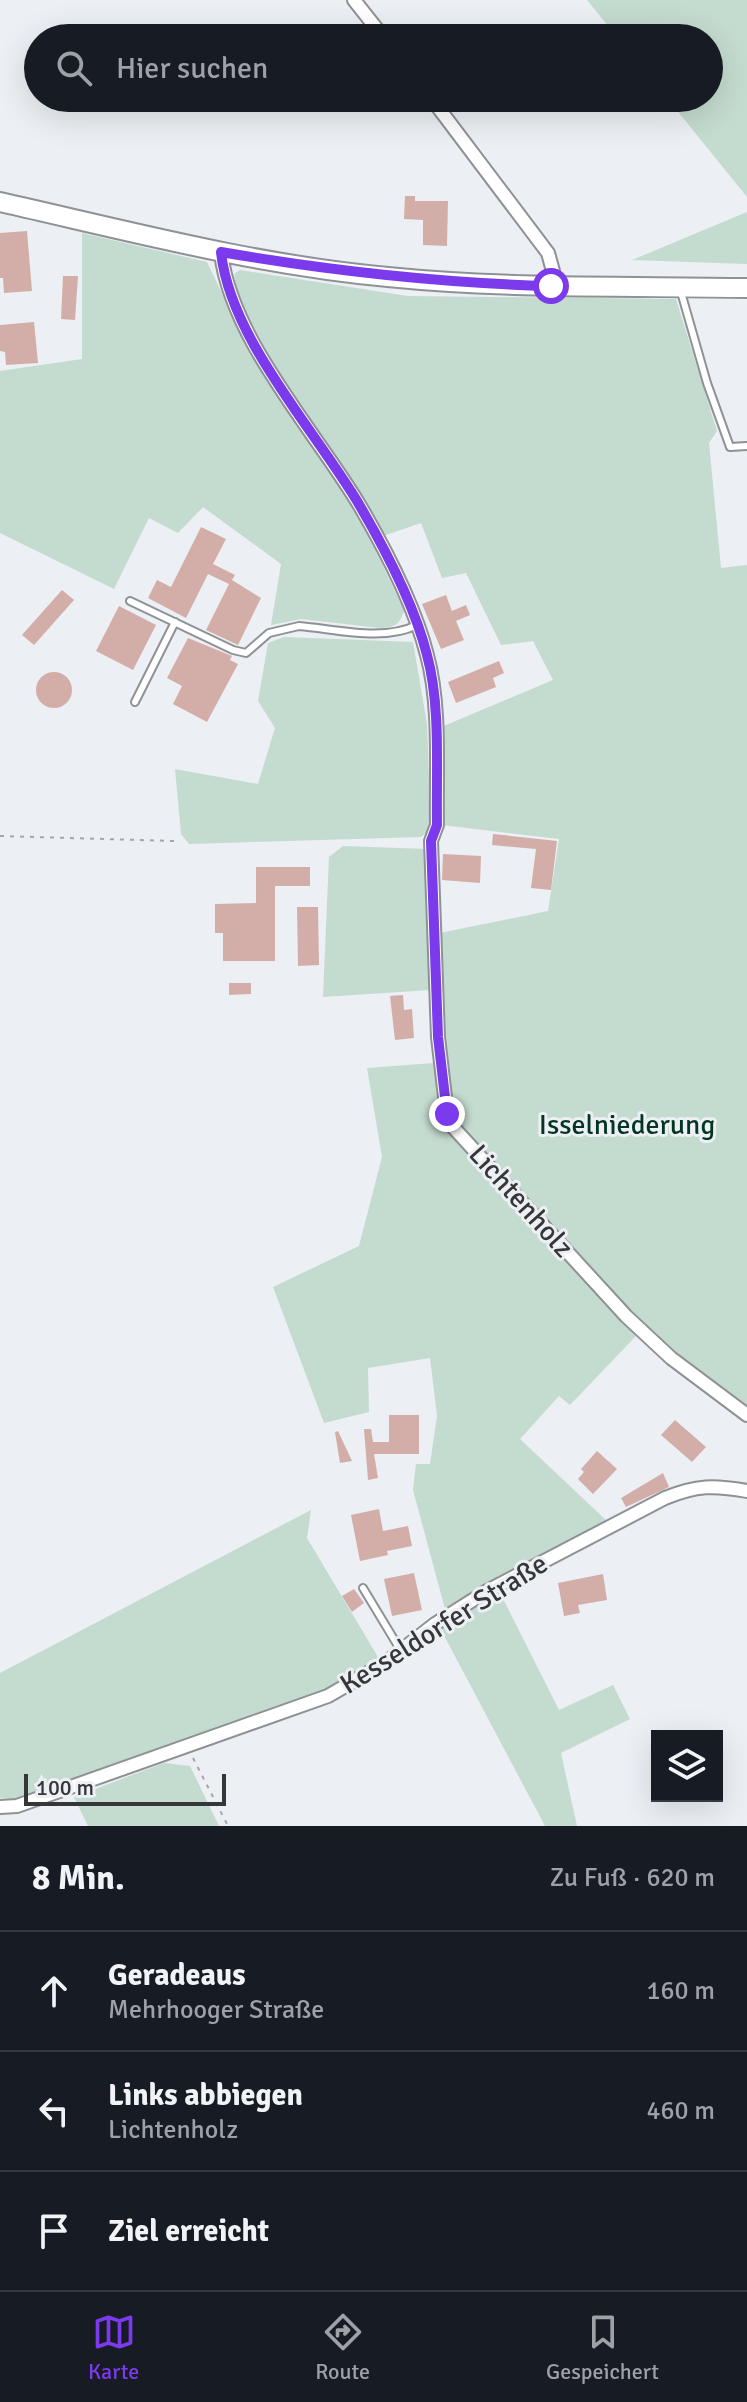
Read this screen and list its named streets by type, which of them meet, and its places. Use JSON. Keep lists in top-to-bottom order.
{
  "streets": {
    "street": ["Lichtenholz", "Kesseldorfer Straße"]
  },
  "parks": ["Isselniederung"],
  "scale_bar": "100 m",
  "page": {
    "search": "Hier suchen",
    "scale": "100 m",
    "heading": ["8 Min.", "Zu Fuß · 620 m"],
    "list": [
      ["Geradeaus", "Mehrhooger Straße", "160 m"],
      ["Links abbiegen", "Lichtenholz", "460 m"],
      "Ziel erreicht"
    ],
    "nav": ["Karte", "Route", "Gespeichert"]
  }
}
